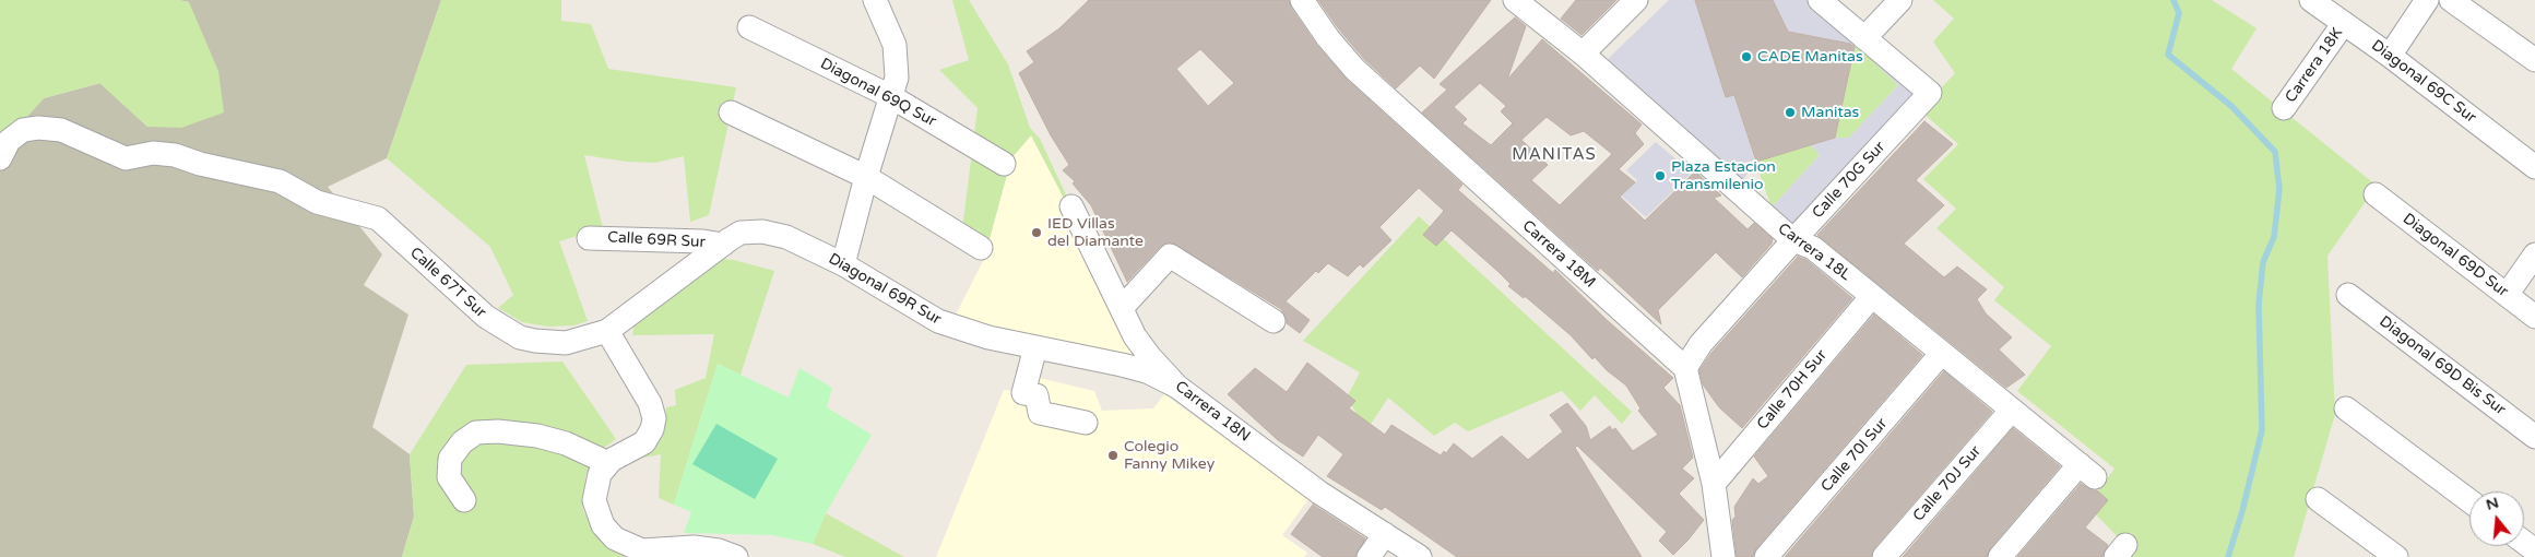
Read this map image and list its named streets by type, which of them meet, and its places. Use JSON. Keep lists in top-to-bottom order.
{
  "streets": {
    "street": [
      "Carrera 18K",
      "Diagonal 69C Sur",
      "Diagonal 69Q Sur",
      "Calle 70G Sur",
      "Calle 69R Sur",
      "Carrera 18L",
      "Carrera 18M",
      "Diagonal 69D Sur",
      "Calle 67T Sur",
      "Diagonal 69R Sur",
      "Diagonal 69D Bis Sur",
      "Calle 70H Sur",
      "Carrera 18N",
      "Calle 70I Sur",
      "Calle 70J Sur"
    ]
  },
  "crossings": [
    ["Carrera 18K", "Diagonal 69C Sur"],
    ["Calle 70G Sur", "Carrera 18L"],
    ["Calle 70G Sur", "Carrera 18M"],
    ["Calle 69R Sur", "Calle 67T Sur"],
    ["Calle 69R Sur", "Diagonal 69R Sur"],
    ["Carrera 18L", "Calle 70H Sur"],
    ["Carrera 18L", "Calle 70I Sur"],
    ["Carrera 18L", "Calle 70J Sur"],
    ["Calle 67T Sur", "Diagonal 69R Sur"],
    ["Diagonal 69R Sur", "Carrera 18N"]
  ],
  "districts": ["MANITAS"],
  "places": [
    "CADE Manitas",
    "Manitas",
    "Plaza Estacion Transmilenio",
    "IED Villas del Diamante",
    "Colegio Fanny Mikey"
  ],
  "north": "top"
}
